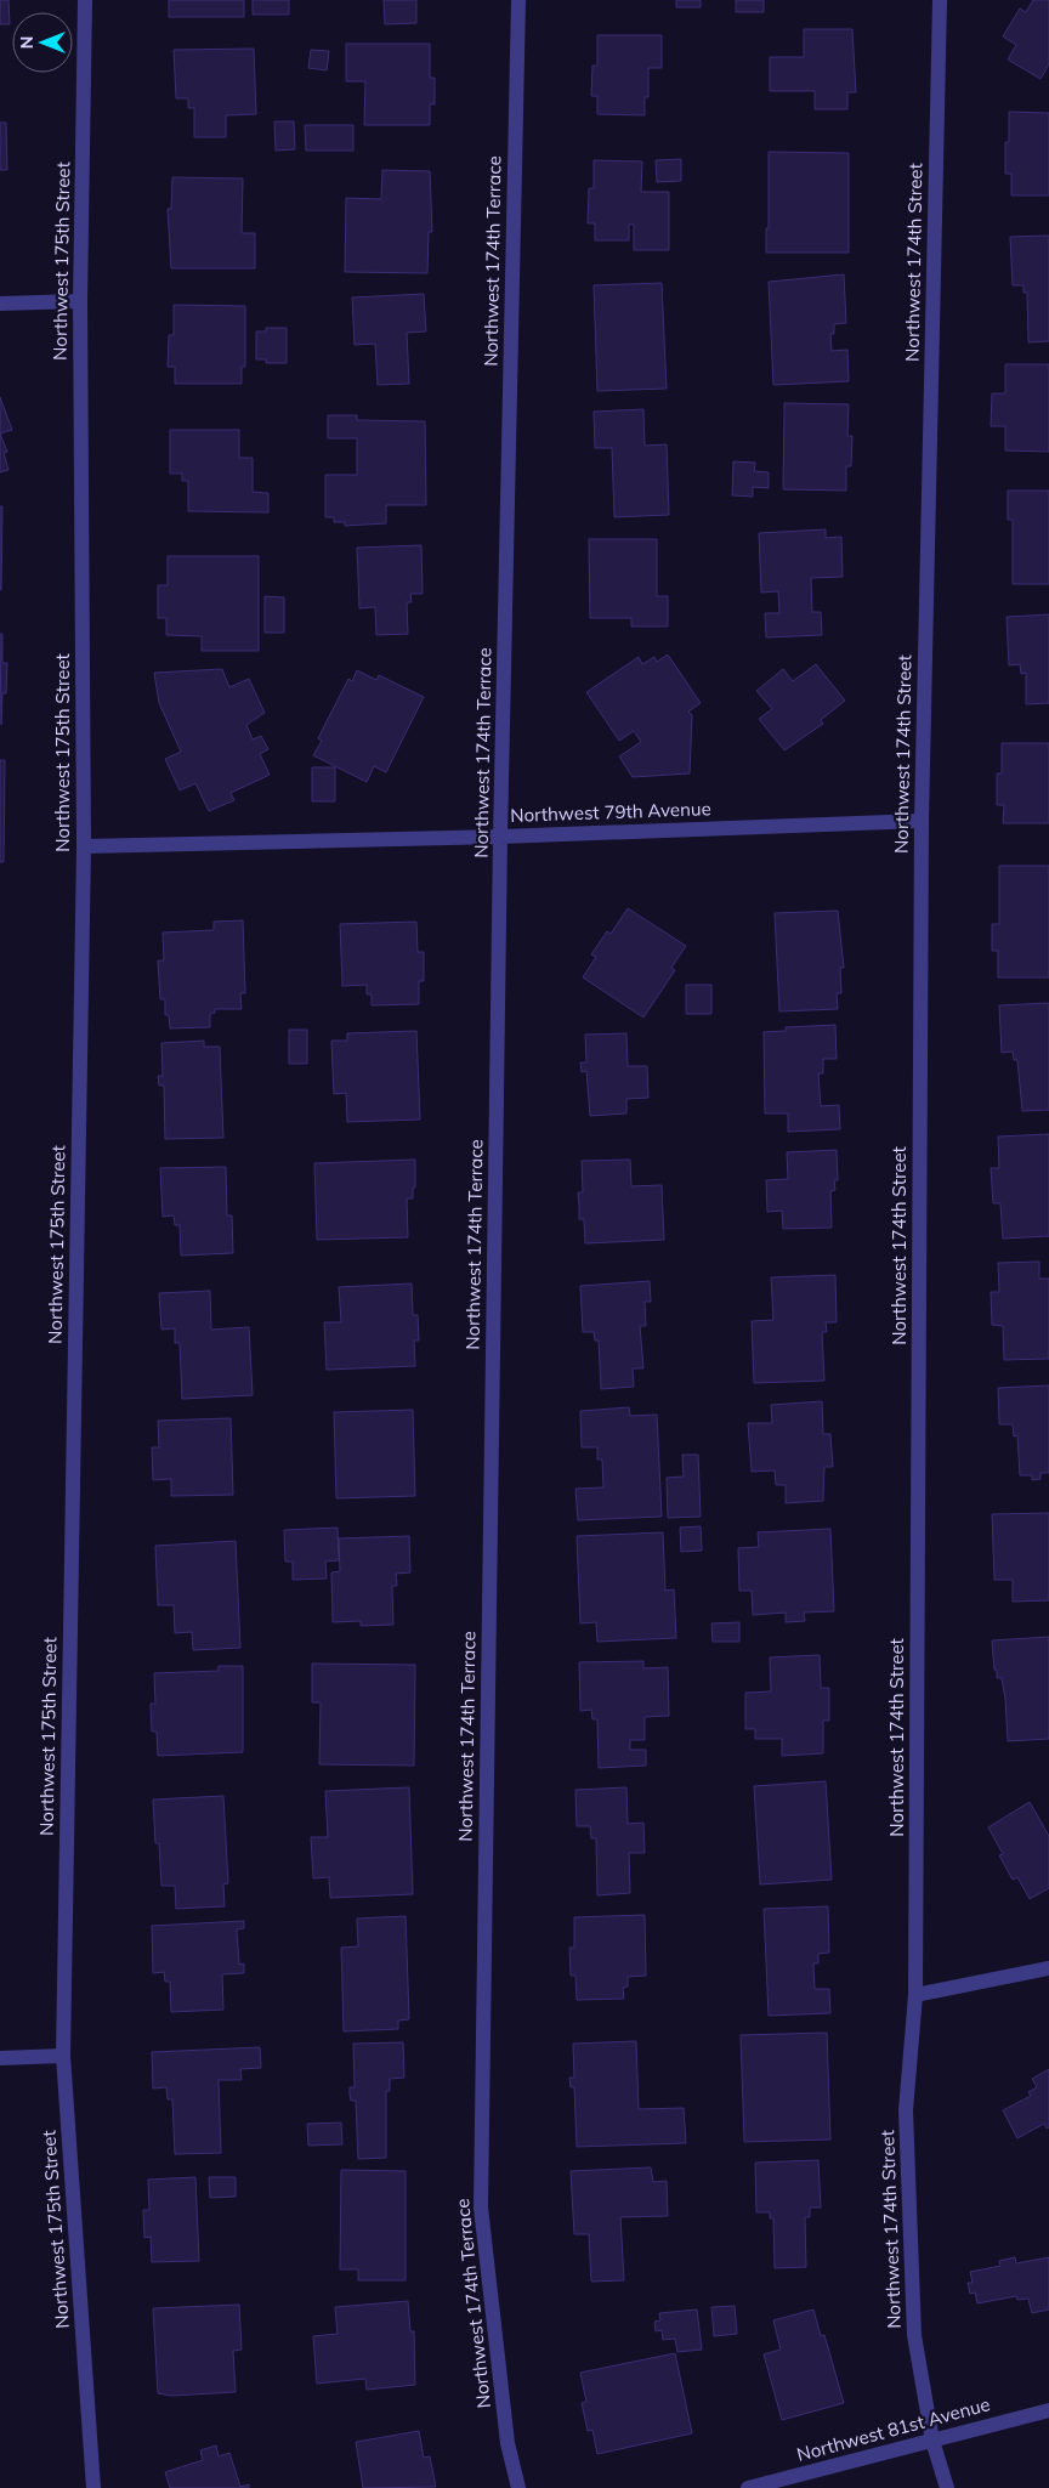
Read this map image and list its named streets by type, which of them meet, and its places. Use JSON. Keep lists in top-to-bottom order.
{
  "streets": {
    "street": [
      "Northwest 175th Street",
      "Northwest 174th Terrace",
      "Northwest 174th Street",
      "Northwest 79th Avenue",
      "Northwest 81st Avenue"
    ]
  },
  "crossings": [
    ["Northwest 175th Street", "Northwest 79th Avenue"],
    ["Northwest 174th Terrace", "Northwest 79th Avenue"],
    ["Northwest 174th Street", "Northwest 79th Avenue"],
    ["Northwest 174th Street", "Northwest 81st Avenue"]
  ],
  "north": "left"
}
